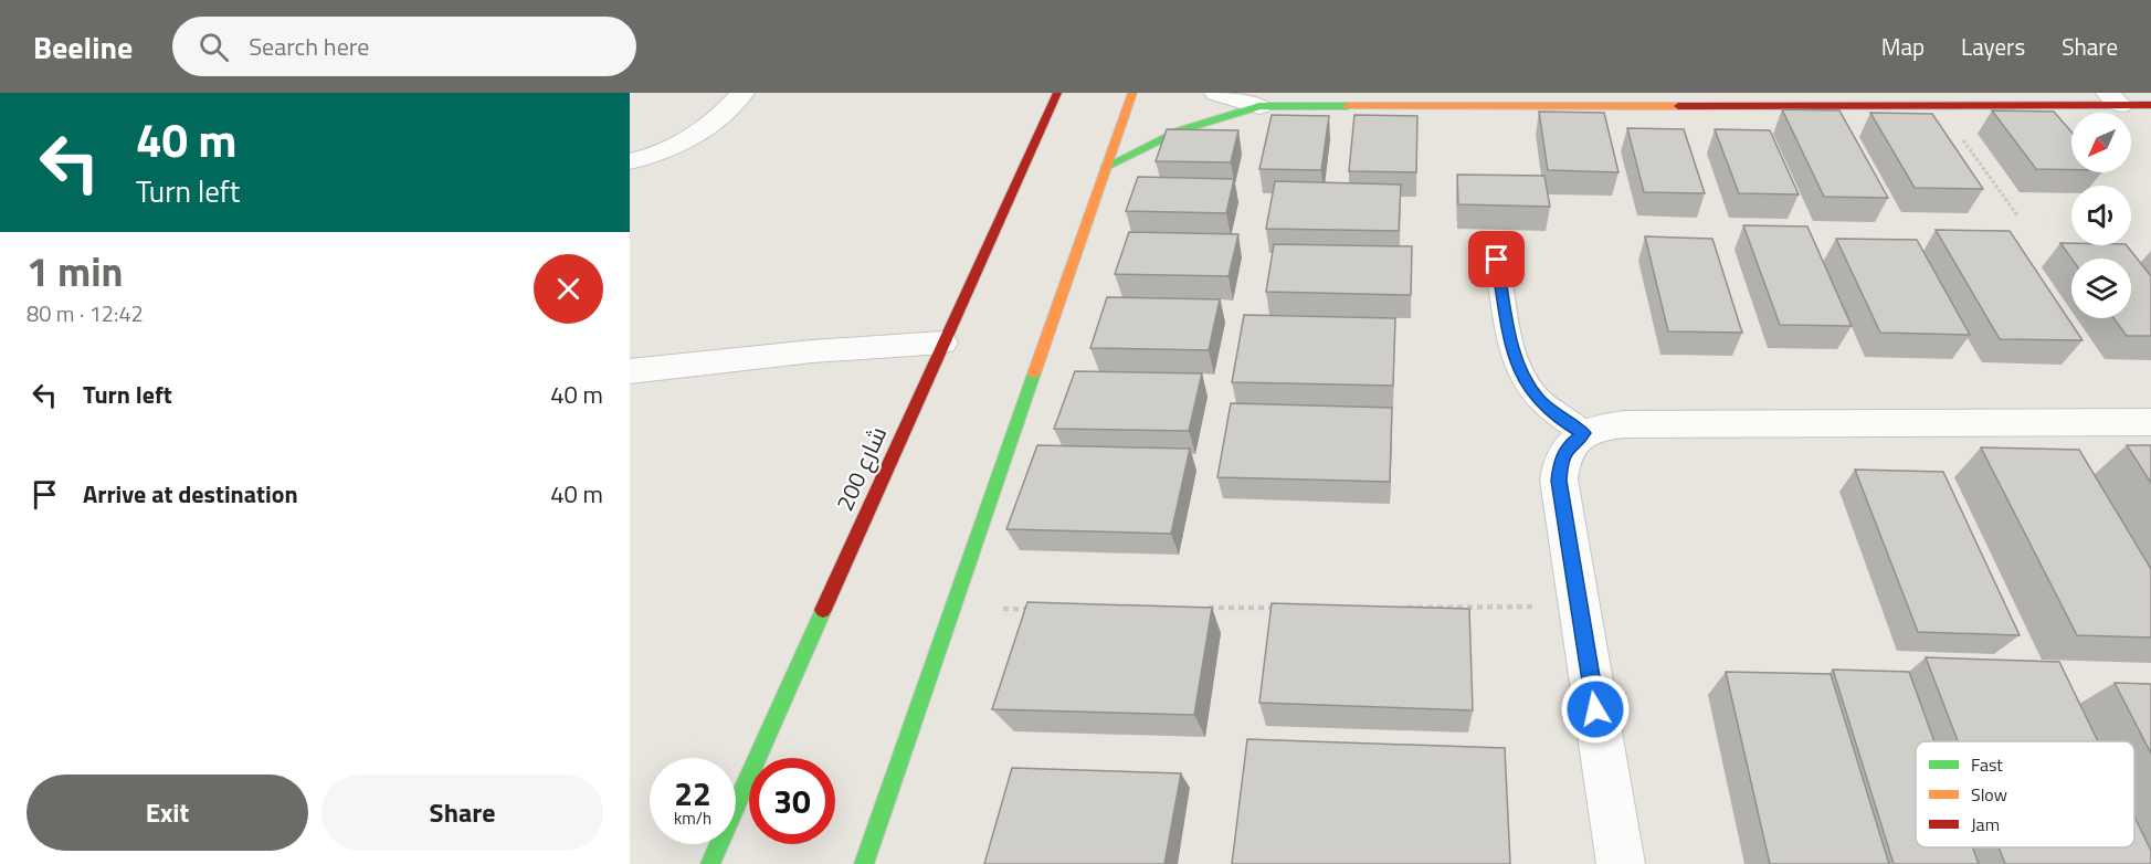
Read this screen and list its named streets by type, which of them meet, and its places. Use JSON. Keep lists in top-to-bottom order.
{
  "streets": {
    "street": ["شارع 200"]
  },
  "legend": ["Fast", "Slow", "Jam"],
  "north": "bottom left",
  "page": {
    "header": "Beeline",
    "search": "Search here",
    "nav": ["Map", "Layers", "Share"],
    "turn": ["40 m", "Turn left"],
    "heading": ["1 min", "80 m · 12:42"],
    "list": [
      {
        "name": "Turn left",
        "value": "40 m"
      },
      {
        "name": "Arrive at destination",
        "value": "40 m"
      }
    ],
    "speed": "22 km/h",
    "limit": "30",
    "buttons": ["Exit", "Share"]
  }
}
